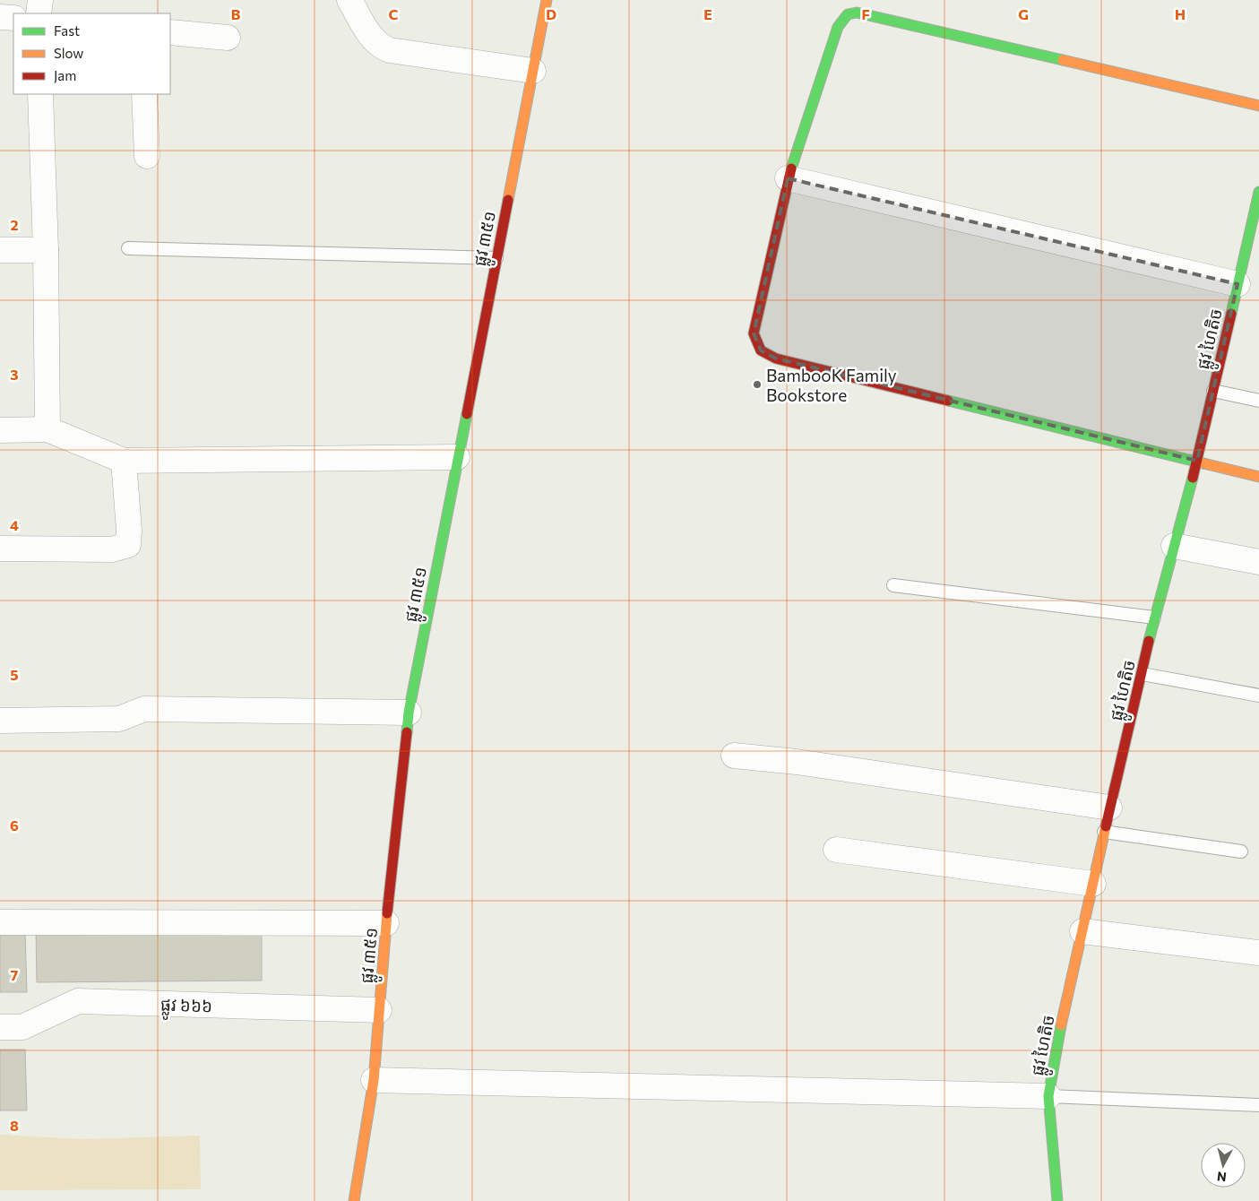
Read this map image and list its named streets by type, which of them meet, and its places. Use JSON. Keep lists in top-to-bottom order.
{
  "streets": {
    "street": ["ផ្លូវ ៣៥១", "ផ្លូវ ហៃតិច", "ផ្លូវ ៦៦៦"]
  },
  "crossings": [
    ["ផ្លូវ ៣៥១", "ផ្លូវ ៦៦៦"]
  ],
  "places": ["BambooK Family Bookstore"],
  "legend": ["Fast", "Slow", "Jam"],
  "north": "bottom",
  "grid": {
    "columns": [
      "B",
      "C",
      "D",
      "E",
      "F",
      "G",
      "H"
    ],
    "rows": [
      "2",
      "3",
      "4",
      "5",
      "6",
      "7",
      "8"
    ]
  }
}
